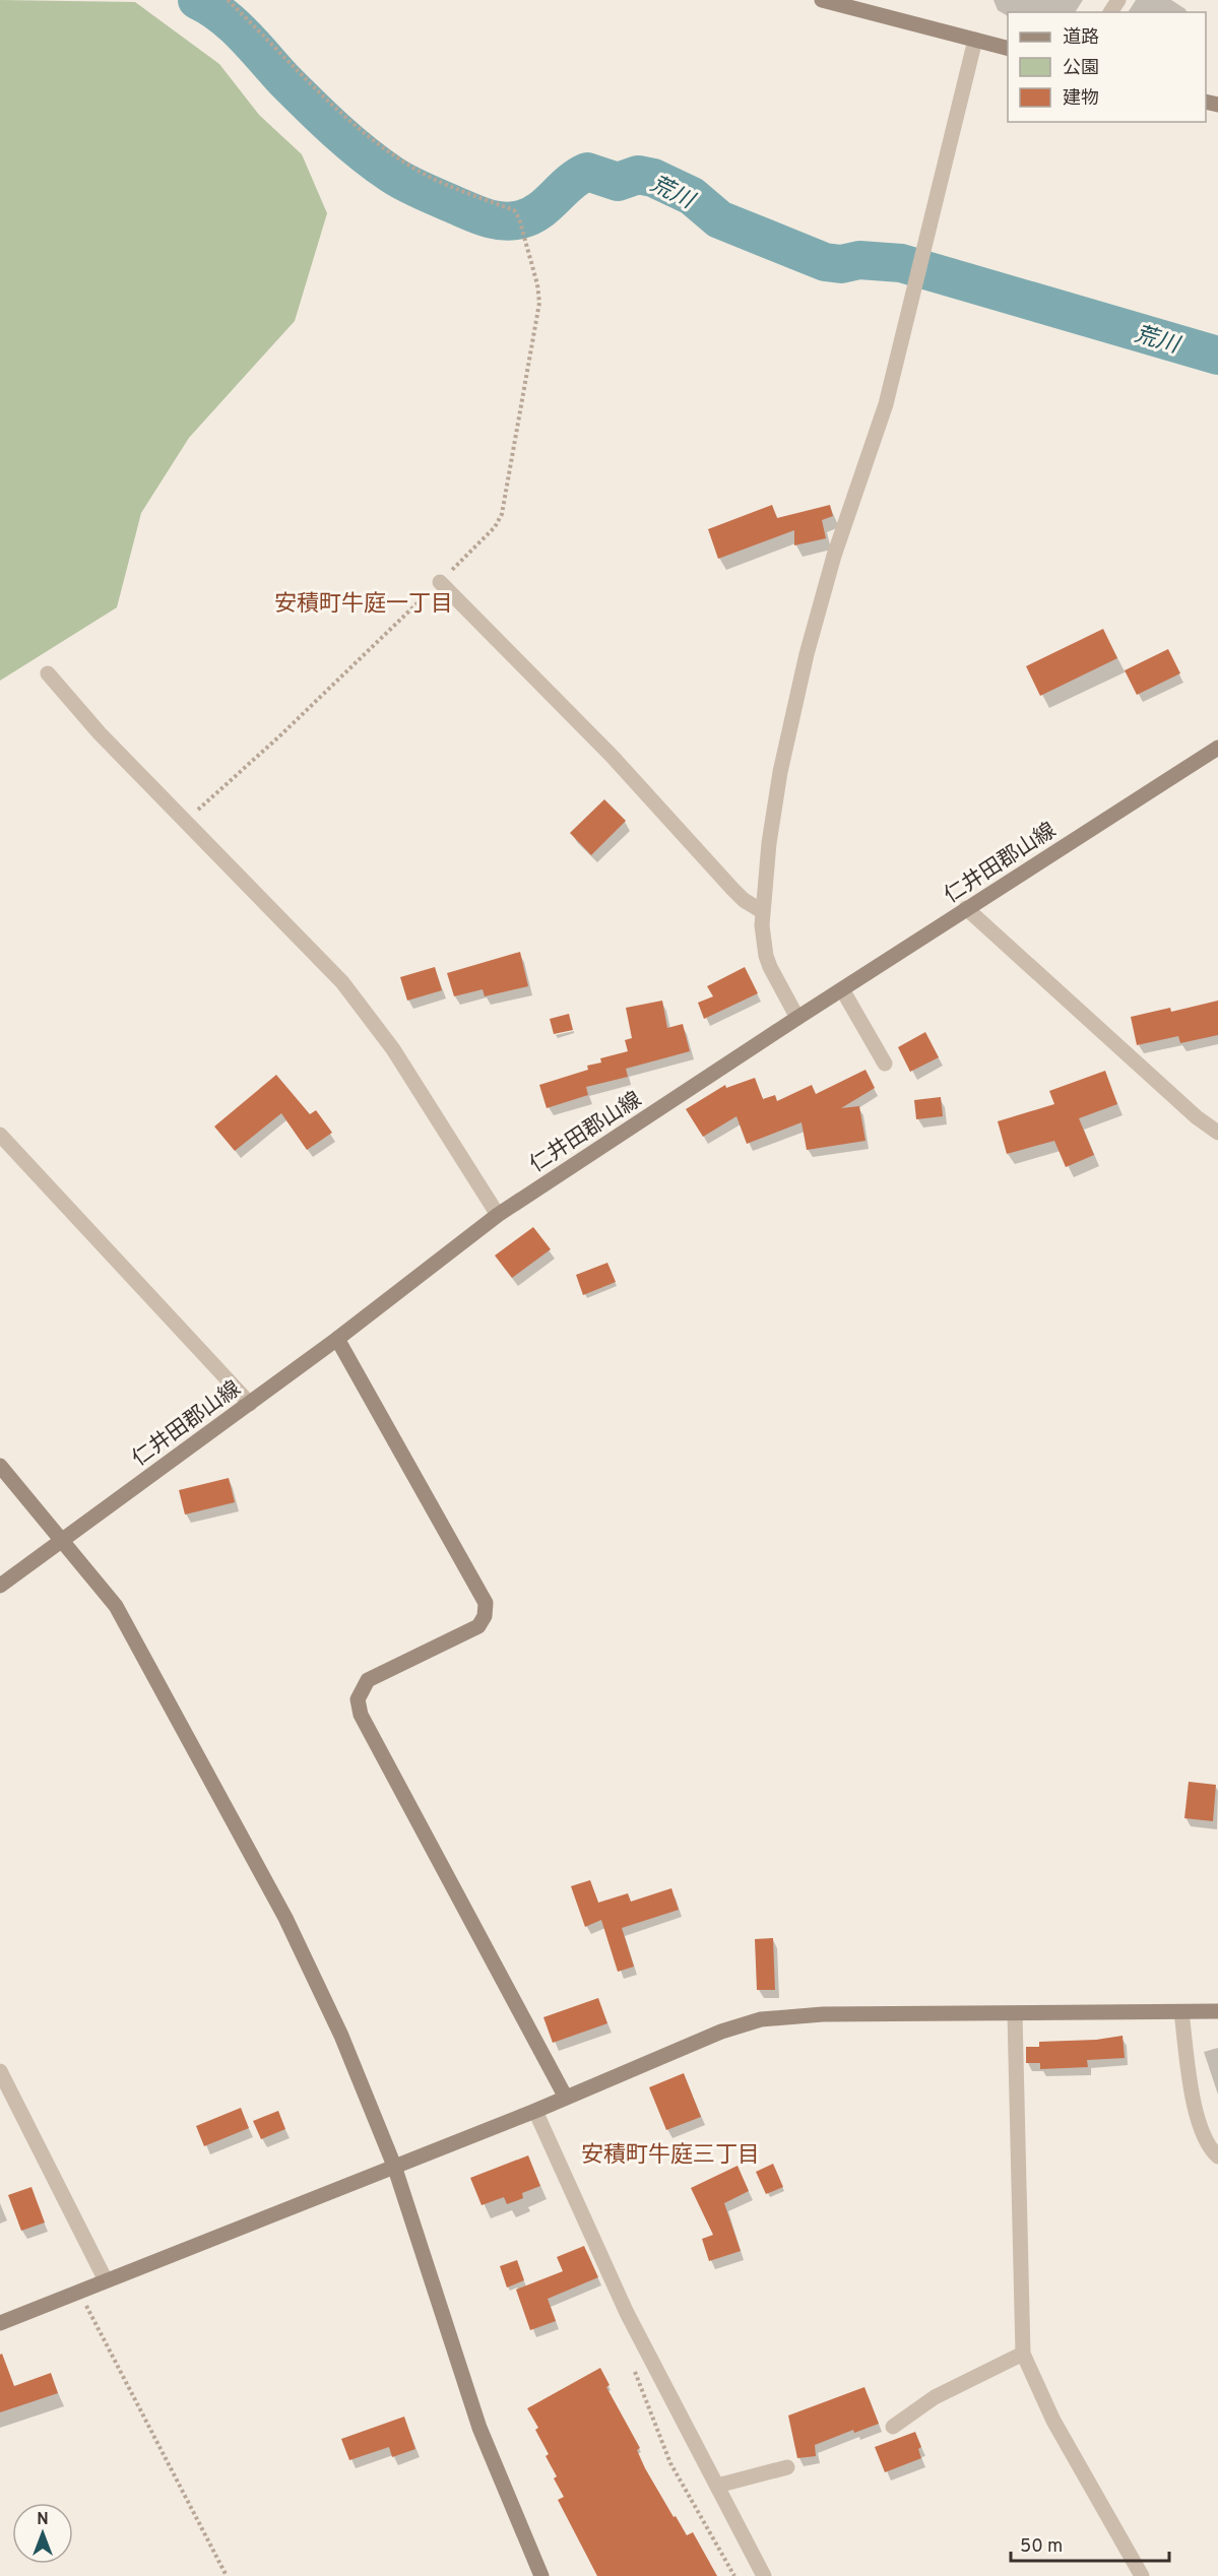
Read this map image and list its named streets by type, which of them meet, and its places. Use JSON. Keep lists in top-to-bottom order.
{
  "streets": {
    "street": ["仁井田郡山線"]
  },
  "districts": ["安積町牛庭一丁目", "安積町牛庭三丁目"],
  "water": ["荒川"],
  "legend": ["道路", "公園", "建物"],
  "scale_bar": "50 m",
  "north": "top"
}
